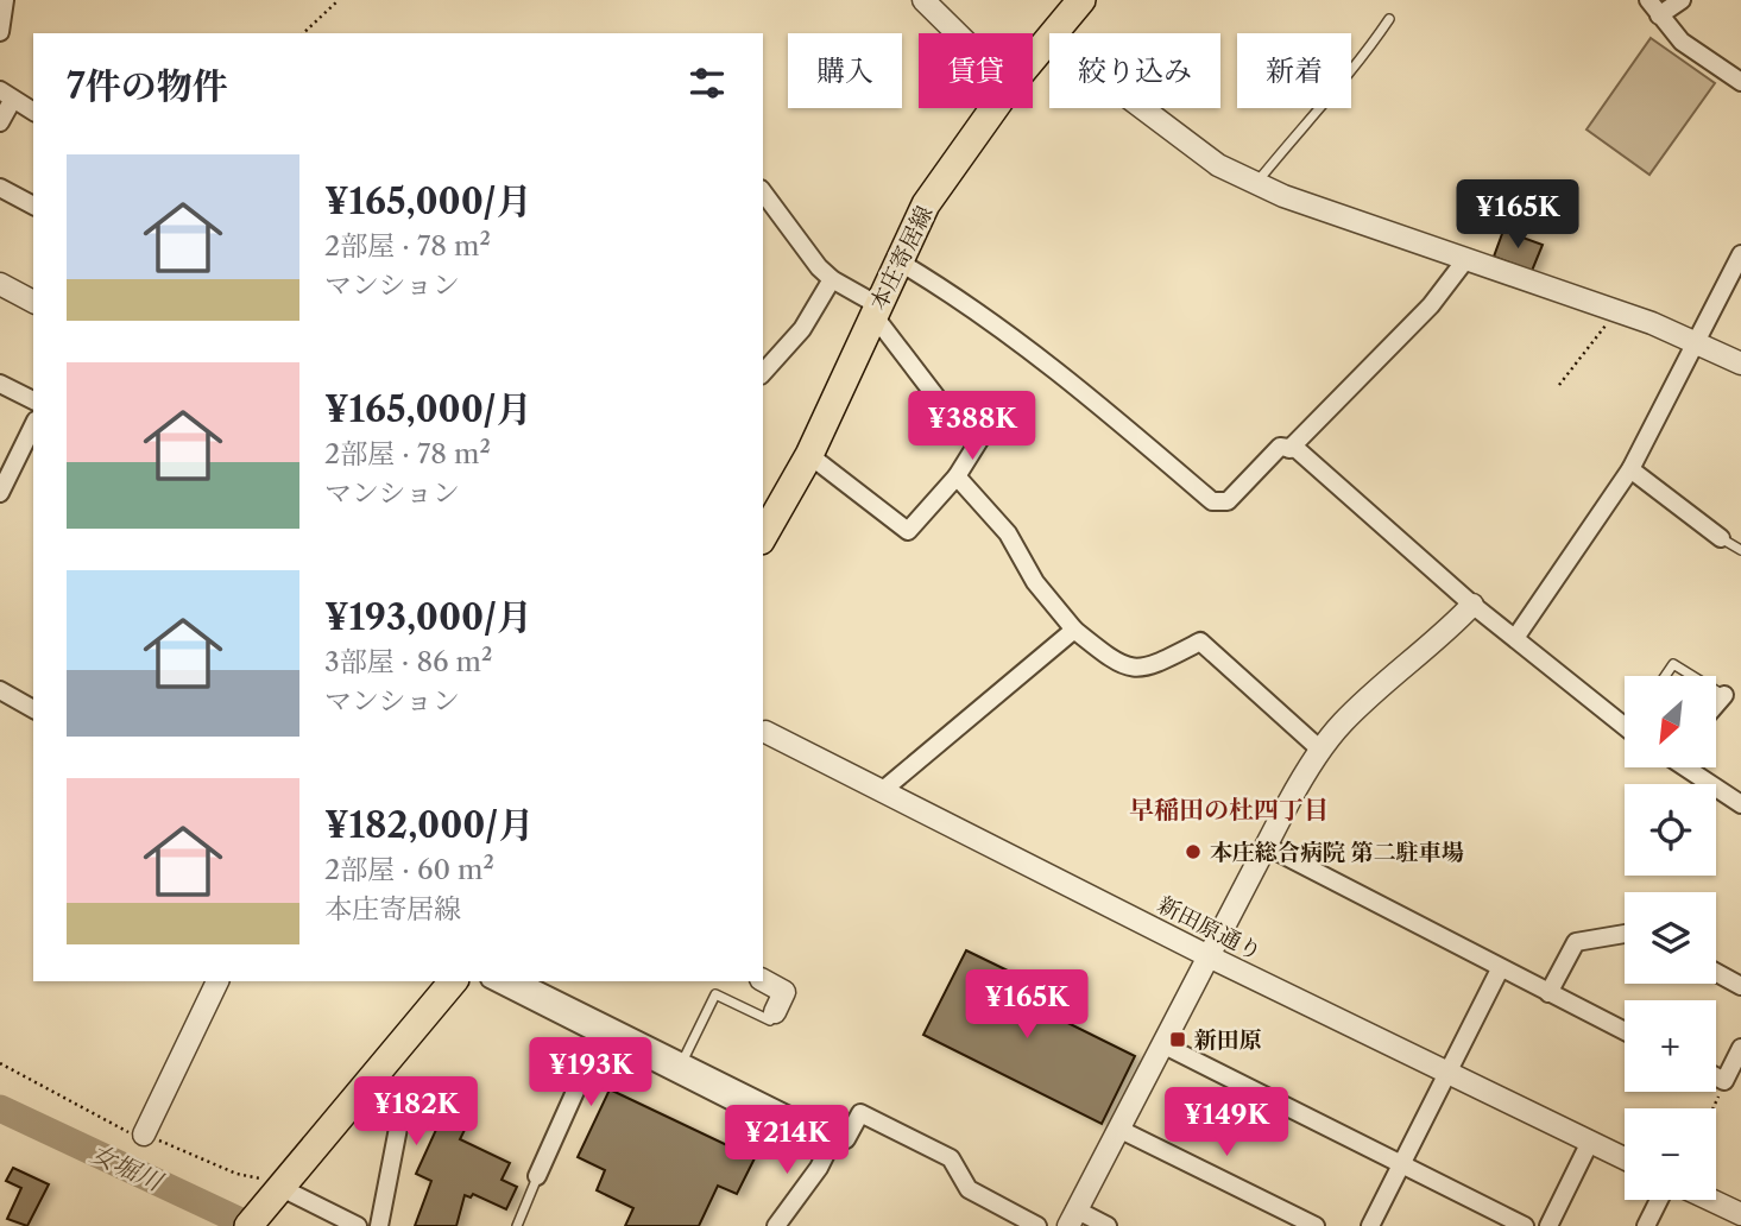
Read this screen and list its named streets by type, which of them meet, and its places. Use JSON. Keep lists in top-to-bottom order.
{
  "streets": {
    "main road": ["本庄寄居線"],
    "street": ["新田原通り"]
  },
  "districts": ["早稲田の杜四丁目"],
  "water": ["女堀川"],
  "places": {
    "other": ["本庄総合病院 第二駐車場"],
    "transit": ["新田原"]
  },
  "north": "bottom left",
  "page": {
    "chip": [
      "購入",
      "賃貸",
      "絞り込み",
      "新着"
    ],
    "heading": "7件の物件",
    "list": [
      {
        "name": "¥165,000/月",
        "note": "2部屋 · 78 m² · マンション"
      },
      {
        "name": "¥165,000/月",
        "note": "2部屋 · 78 m² · マンション"
      },
      {
        "name": "¥193,000/月",
        "note": "3部屋 · 86 m² · マンション"
      },
      {
        "name": "¥182,000/月",
        "note": "2部屋 · 60 m² · 本庄寄居線"
      }
    ],
    "price": [
      "¥165K",
      "¥388K",
      "¥165K",
      "¥193K",
      "¥182K",
      "¥149K",
      "¥214K"
    ],
    "map_buttons": ["+", "−"]
  }
}
